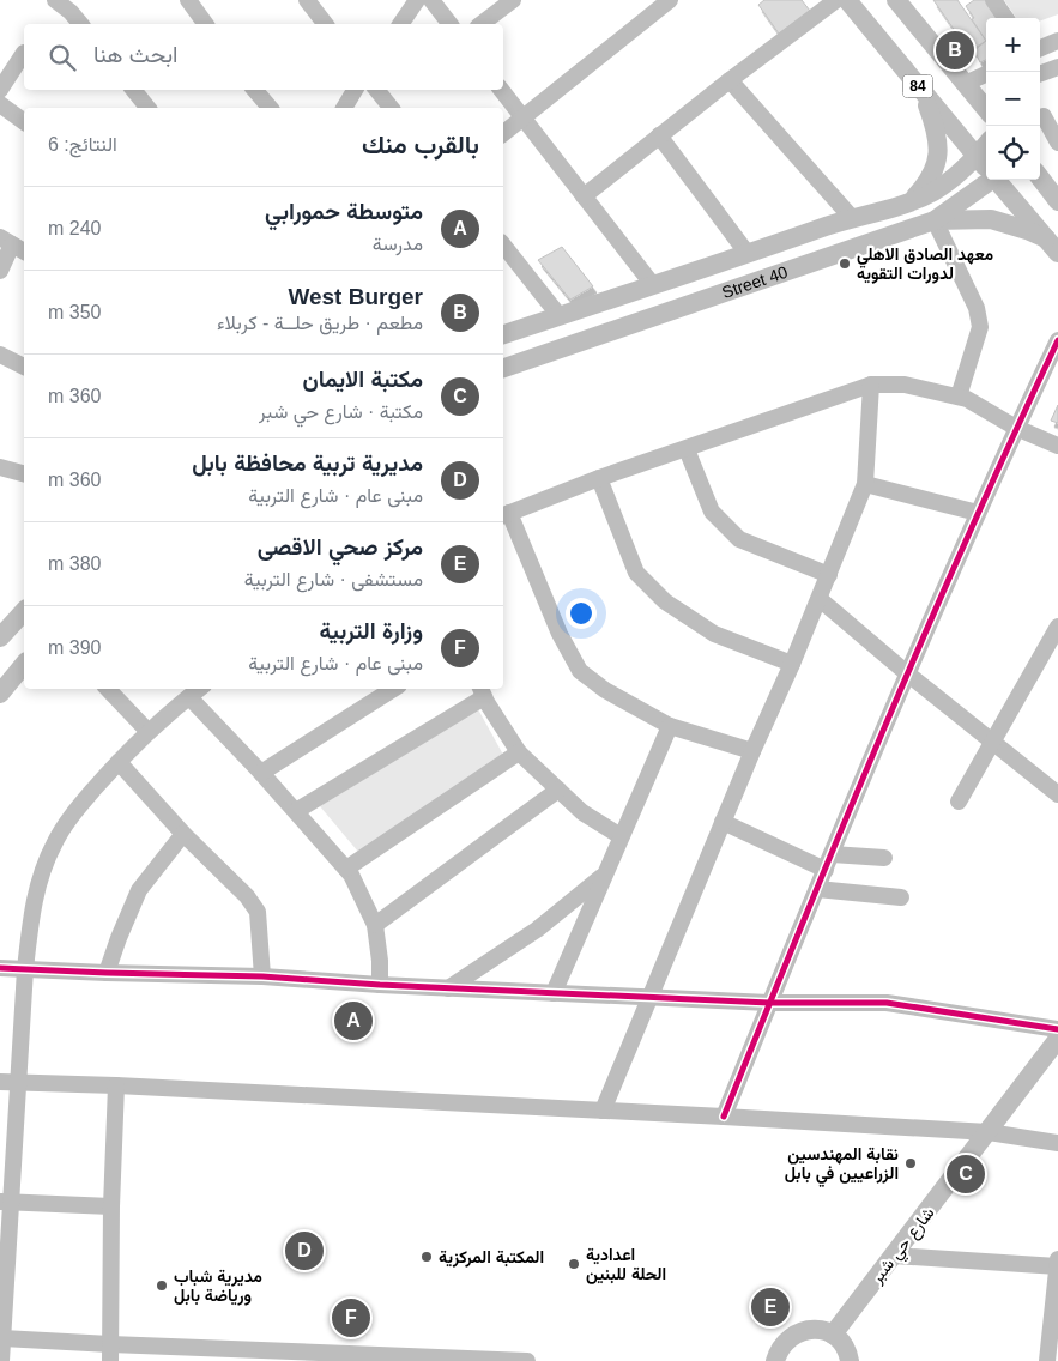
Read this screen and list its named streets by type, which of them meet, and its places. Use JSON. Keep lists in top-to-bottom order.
{
  "streets": {
    "main road": ["84", "Street 40", "شارع حي شبر"]
  },
  "crossings": [
    ["84", "Street 40"]
  ],
  "places": [
    "معهد الصادق الاهلي لدورات التقويه",
    "نقابة المهندسين الزراعيين في بابل",
    "المكتبة المركزية",
    "اعدادية الحلة للبنين",
    "مديرية شباب ورياضة بابل"
  ],
  "page": {
    "map_buttons": ["+", "−"],
    "search": "ابحث هنا",
    "pins": [
      "B",
      "A",
      "C",
      "D",
      "E",
      "F"
    ],
    "heading": ["بالقرب منك", "النتائج: 6"],
    "list": [
      {
        "mark": "A",
        "name": "متوسطة حمورابي",
        "note": "مدرسة",
        "value": "240 m"
      },
      {
        "mark": "B",
        "name": "West Burger",
        "note": "مطعم · طريق حلــة - كربلاء",
        "value": "350 m"
      },
      {
        "mark": "C",
        "name": "مكتبة الايمان",
        "note": "مكتبة · شارع حي شبر",
        "value": "360 m"
      },
      {
        "mark": "D",
        "name": "مديرية تربية محافظة بابل",
        "note": "مبنى عام · شارع التربية",
        "value": "360 m"
      },
      {
        "mark": "E",
        "name": "مركز صحي الاقصى",
        "note": "مستشفى · شارع التربية",
        "value": "380 m"
      },
      {
        "mark": "F",
        "name": "وزارة التربية",
        "note": "مبنى عام · شارع التربية",
        "value": "390 m"
      }
    ]
  }
}
